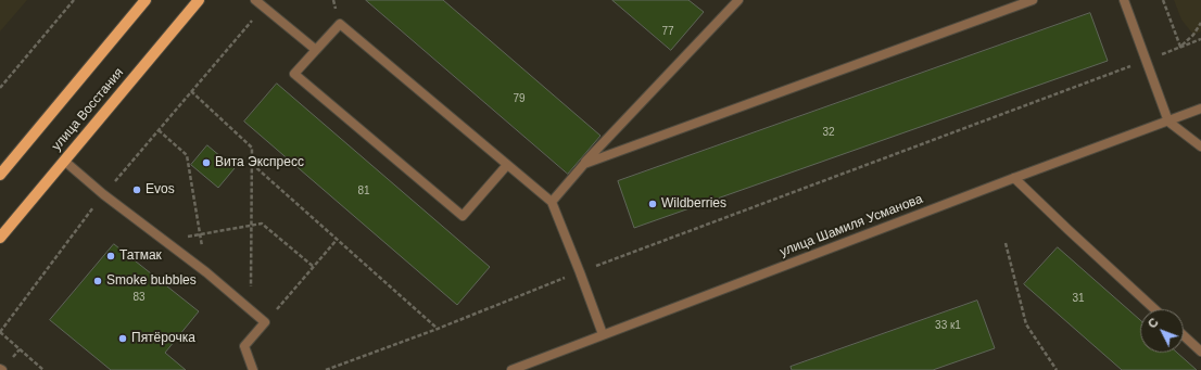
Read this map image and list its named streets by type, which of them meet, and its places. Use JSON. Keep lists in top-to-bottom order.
{
  "streets": {
    "main road": ["улица Восстания"],
    "street": ["улица Шамиля Усманова"]
  },
  "places": [
    "Вита Экспресс",
    "Evos",
    "Wildberries",
    "Татмак",
    "Smoke bubbles",
    "Пятёрочка"
  ],
  "house_numbers": [
    "77",
    "79",
    "32",
    "81",
    "83",
    "31",
    "33 к1"
  ],
  "north": "top left"
}
